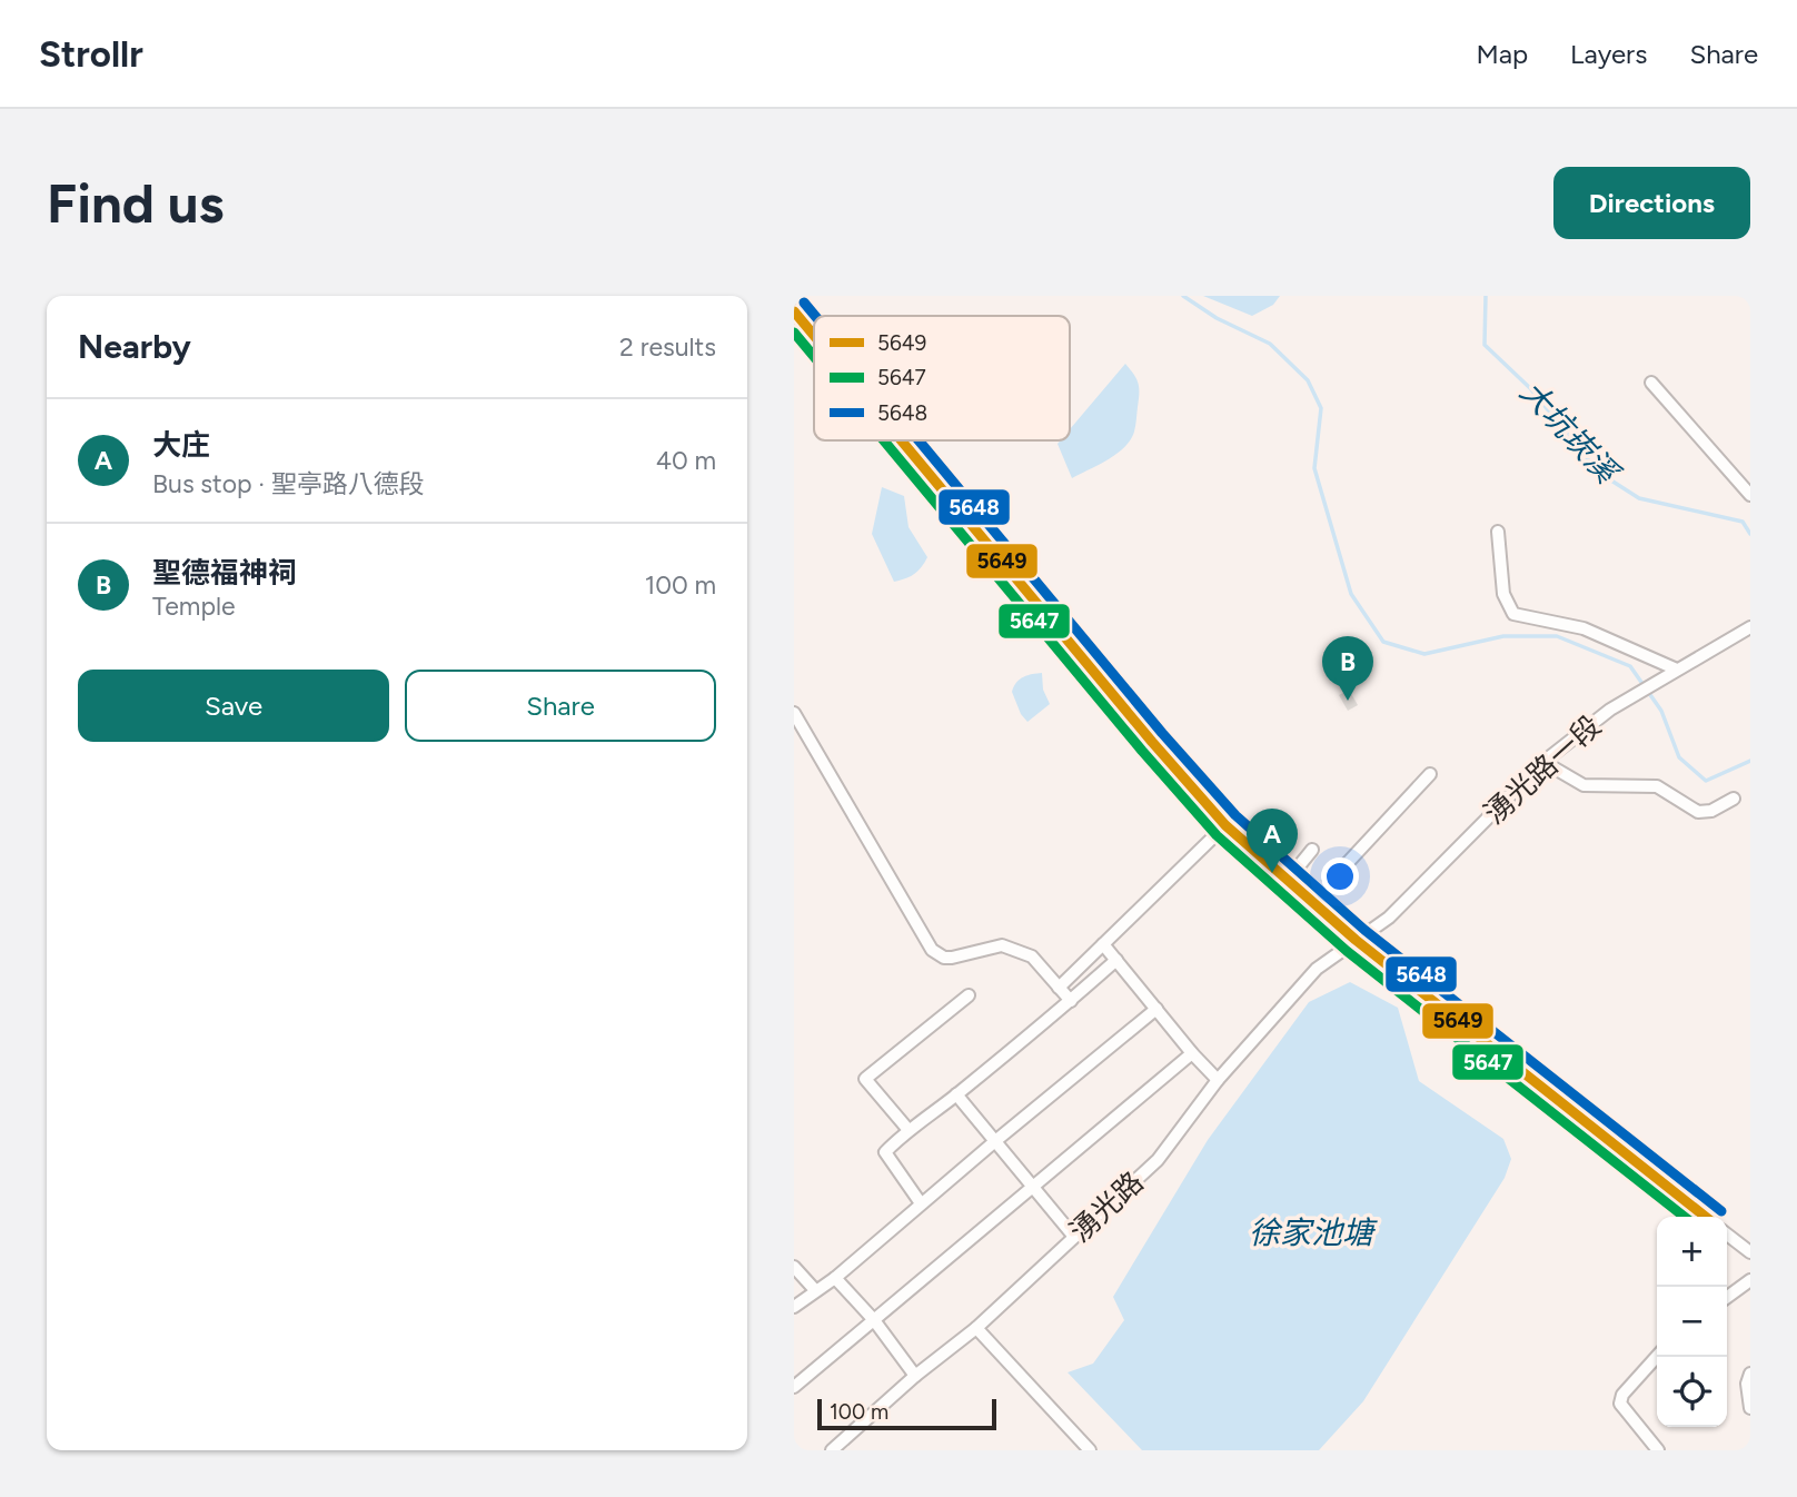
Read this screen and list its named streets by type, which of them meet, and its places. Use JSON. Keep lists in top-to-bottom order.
{
  "streets": {
    "street": ["湧光路一段", "湧光路"]
  },
  "crossings": [
    ["湧光路一段", "湧光路"]
  ],
  "water": ["大坑崁溪", "徐家池塘"],
  "lines": ["transit line 5648", "transit line 5649", "transit line 5647"],
  "legend": ["5649", "5647", "5648"],
  "scale_bar": "100 m",
  "page": {
    "header": "Strollr",
    "nav": ["Map", "Layers", "Share"],
    "buttons": [
      "Directions",
      ["Save", "Share"]
    ],
    "title": "Find us",
    "heading": ["Nearby", "2 results"],
    "list": [
      {
        "mark": "A",
        "name": "大庄",
        "note": "Bus stop · 聖亭路八德段",
        "value": "40 m"
      },
      {
        "mark": "B",
        "name": "聖德福神祠",
        "note": "Temple",
        "value": "100 m"
      }
    ],
    "pins": ["B", "A"],
    "map_buttons": ["+", "−"],
    "scale": "100 m"
  }
}
